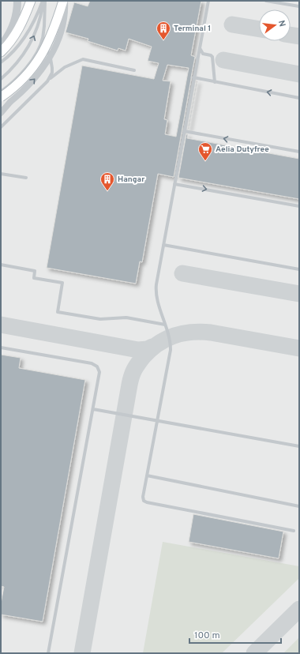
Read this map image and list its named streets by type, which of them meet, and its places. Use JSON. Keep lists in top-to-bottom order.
{
  "places": {
    "building": ["Terminal 1", "Hangar"],
    "supermarket": ["Aelia Dutyfree"]
  },
  "scale_bar": "100 m",
  "north": "right"
}
